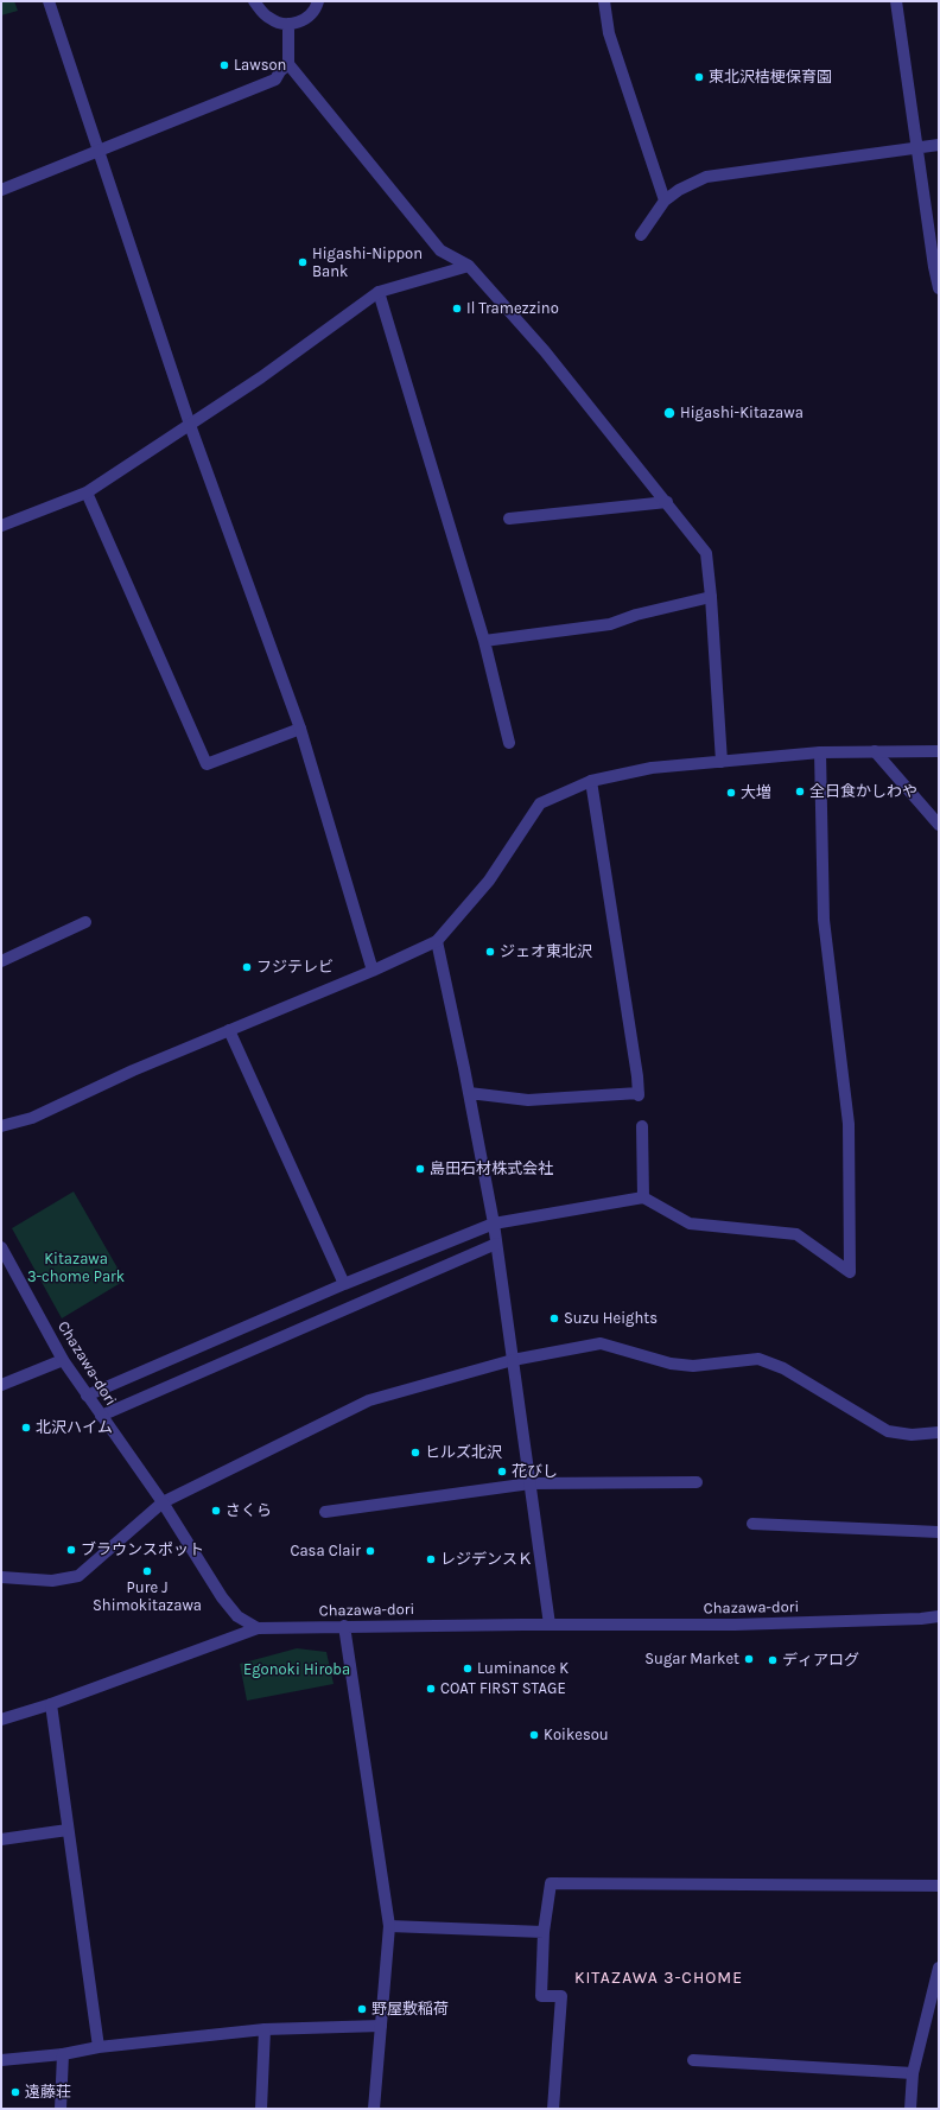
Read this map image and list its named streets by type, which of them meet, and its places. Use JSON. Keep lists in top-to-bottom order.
{
  "streets": {
    "street": ["Chazawa-dori"]
  },
  "districts": ["KITAZAWA 3-CHOME"],
  "parks": ["Kitazawa 3-chome Park", "Egonoki Hiroba"],
  "places": [
    "Lawson",
    "東北沢桔梗保育園",
    "Higashi-Nippon Bank",
    "Il Tramezzino",
    "Higashi-Kitazawa",
    "全日食かしわや",
    "大増",
    "ジェオ東北沢",
    "フジテレビ",
    "島田石材株式会社",
    "Suzu Heights",
    "北沢ハイム",
    "ヒルズ北沢",
    "花びし",
    "さくら",
    "ブラウンスポット",
    "Casa Clair",
    "レジデンスＫ",
    "Pure J Shimokitazawa",
    "Sugar Market",
    "ディアログ",
    "Luminance K",
    "COAT FIRST STAGE",
    "Koikesou",
    "野屋敷稲荷",
    "遠藤荘"
  ]
}
